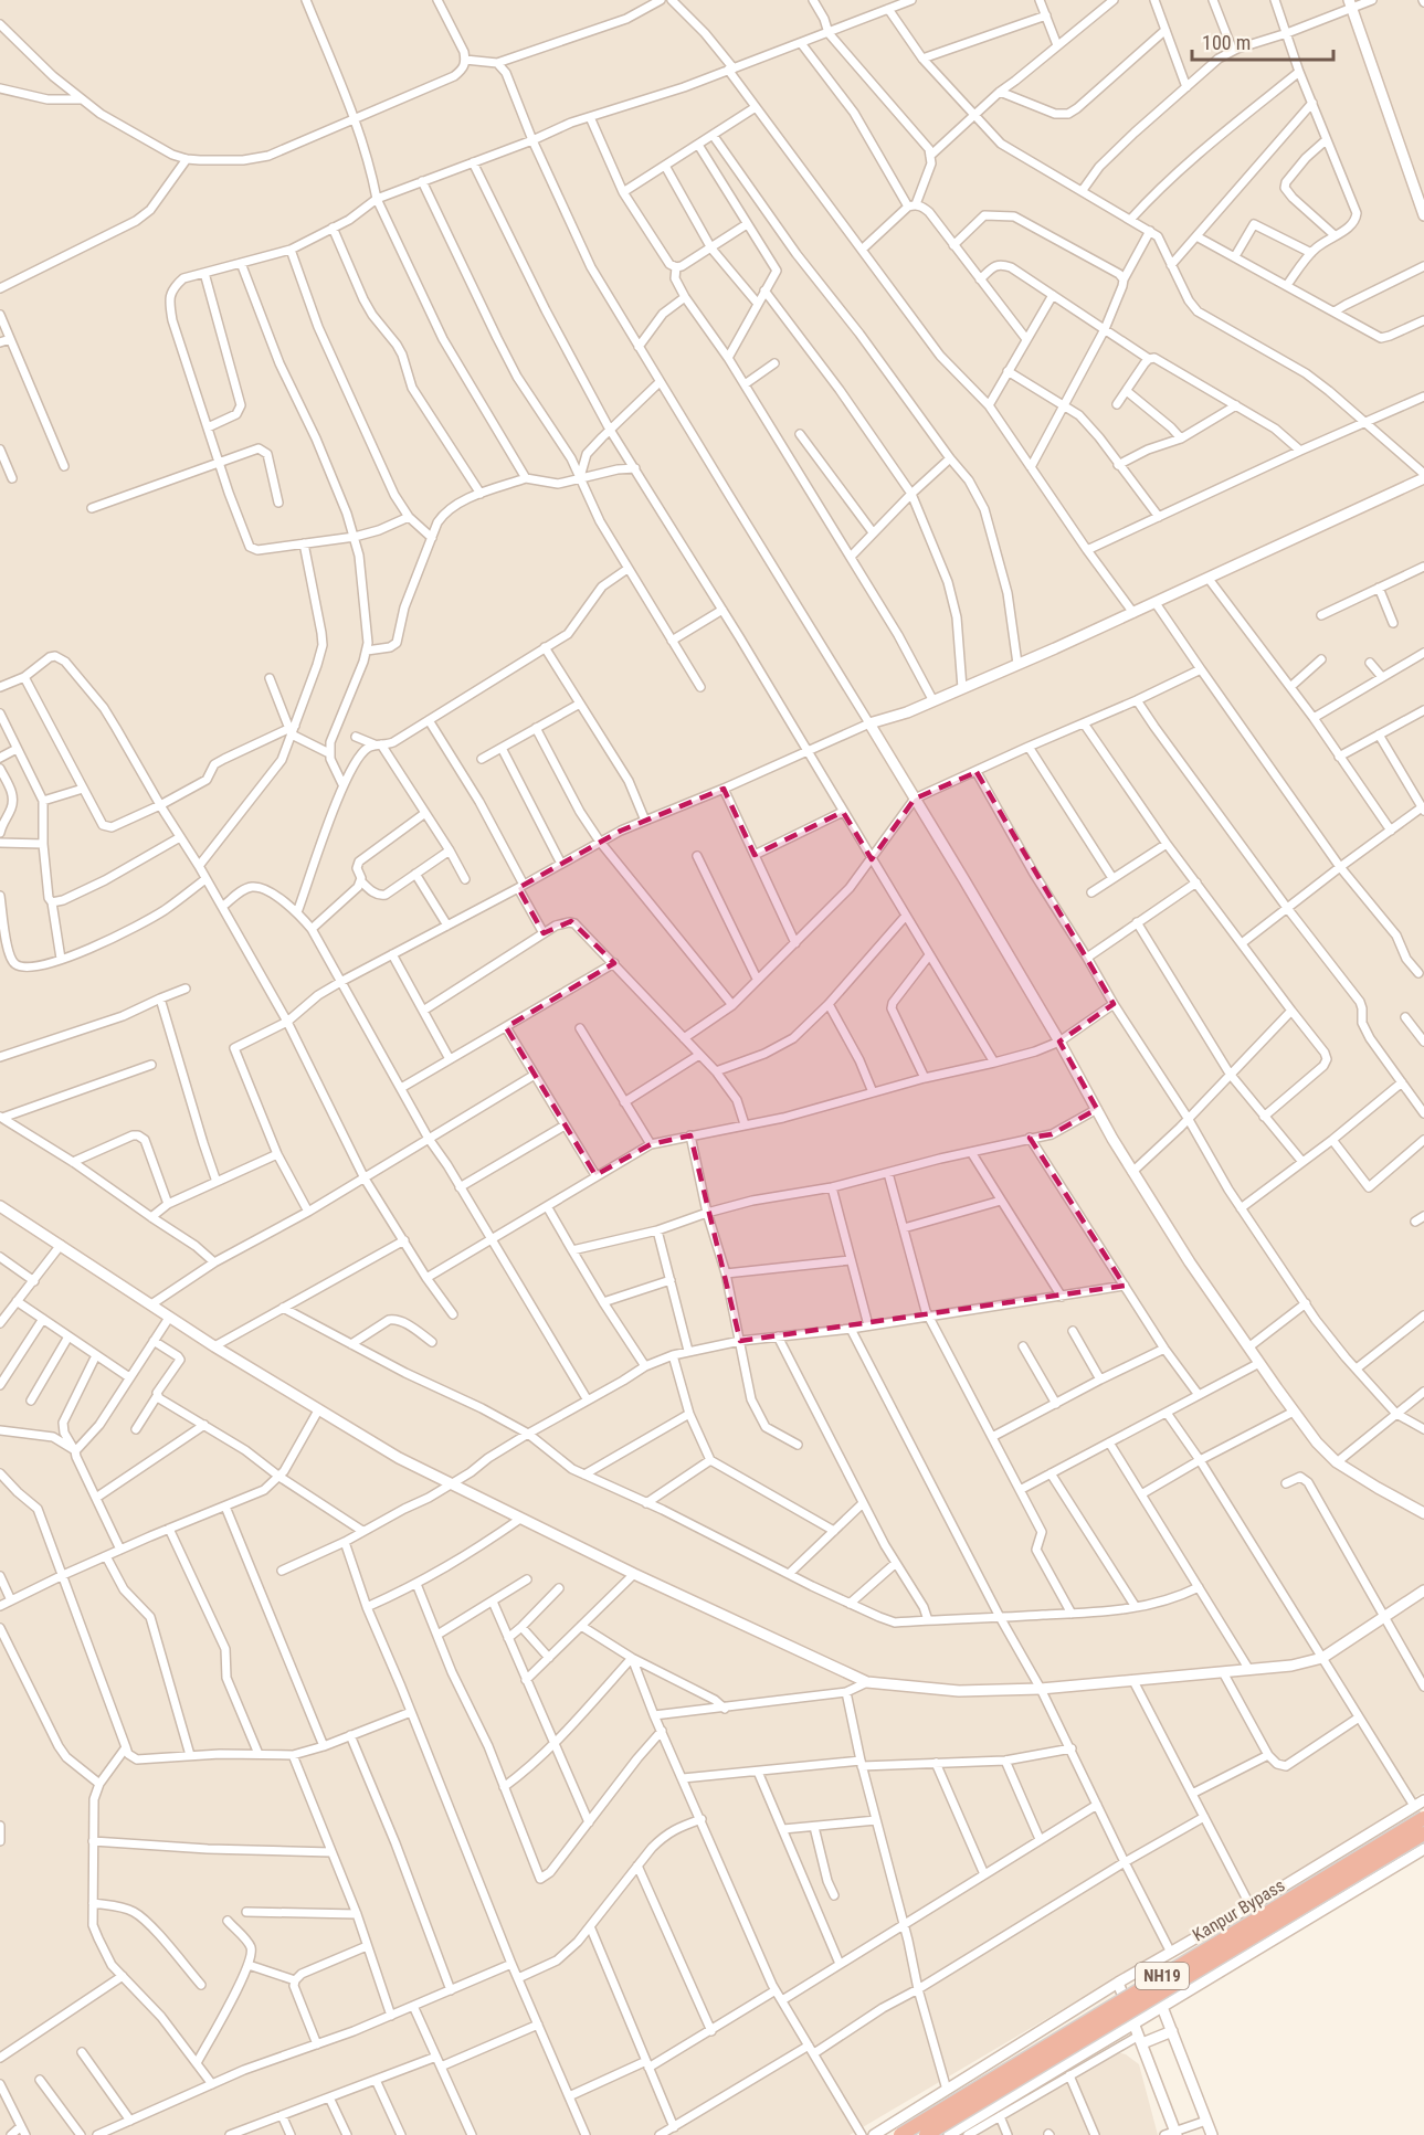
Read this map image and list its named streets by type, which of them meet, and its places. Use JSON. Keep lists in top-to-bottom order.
{
  "streets": {
    "highway": ["Kanpur Bypass", "NH19"]
  },
  "scale_bar": "100 m"
}
